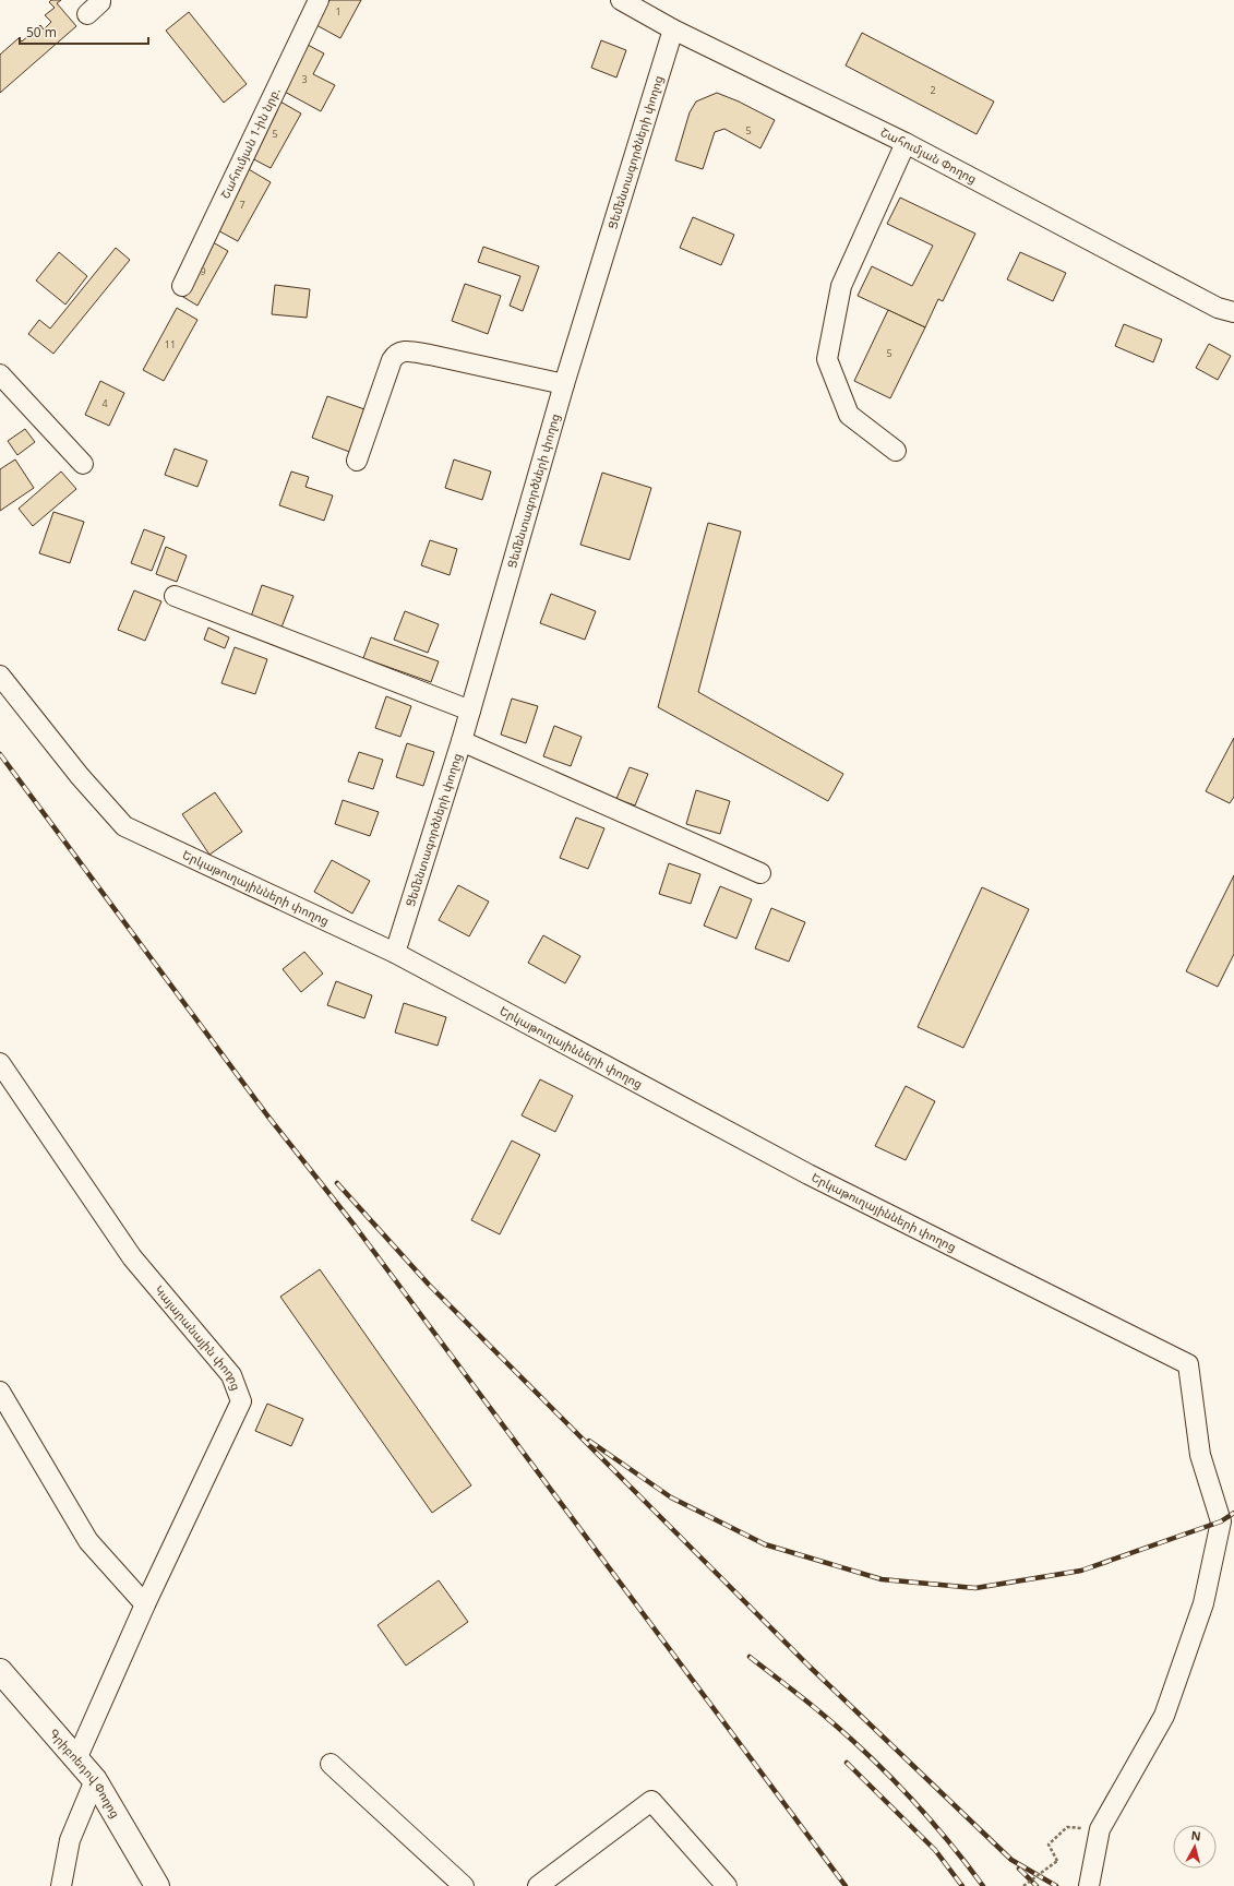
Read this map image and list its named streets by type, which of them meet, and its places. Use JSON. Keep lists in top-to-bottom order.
{
  "streets": {
    "main road": ["Գրիբոեդով Փողոց"],
    "street": [
      "Շահումյան 1-ին նրբ.",
      "Ցեմենտագործների փողոց",
      "Շահումյան Փողոց",
      "Երկաթուղայինների փողոց",
      "Կայարանային փողոց"
    ]
  },
  "crossings": [
    ["Ցեմենտագործների փողոց", "Շահումյան Փողոց"],
    ["Ցեմենտագործների փողոց", "Երկաթուղայինների փողոց"],
    ["Կայարանային փողոց", "Գրիբոեդով Փողոց"]
  ],
  "house_numbers": [
    "1",
    "3",
    "2",
    "5",
    "5",
    "7",
    "9",
    "11",
    "5",
    "4"
  ],
  "scale_bar": "50 m",
  "north": "top"
}
